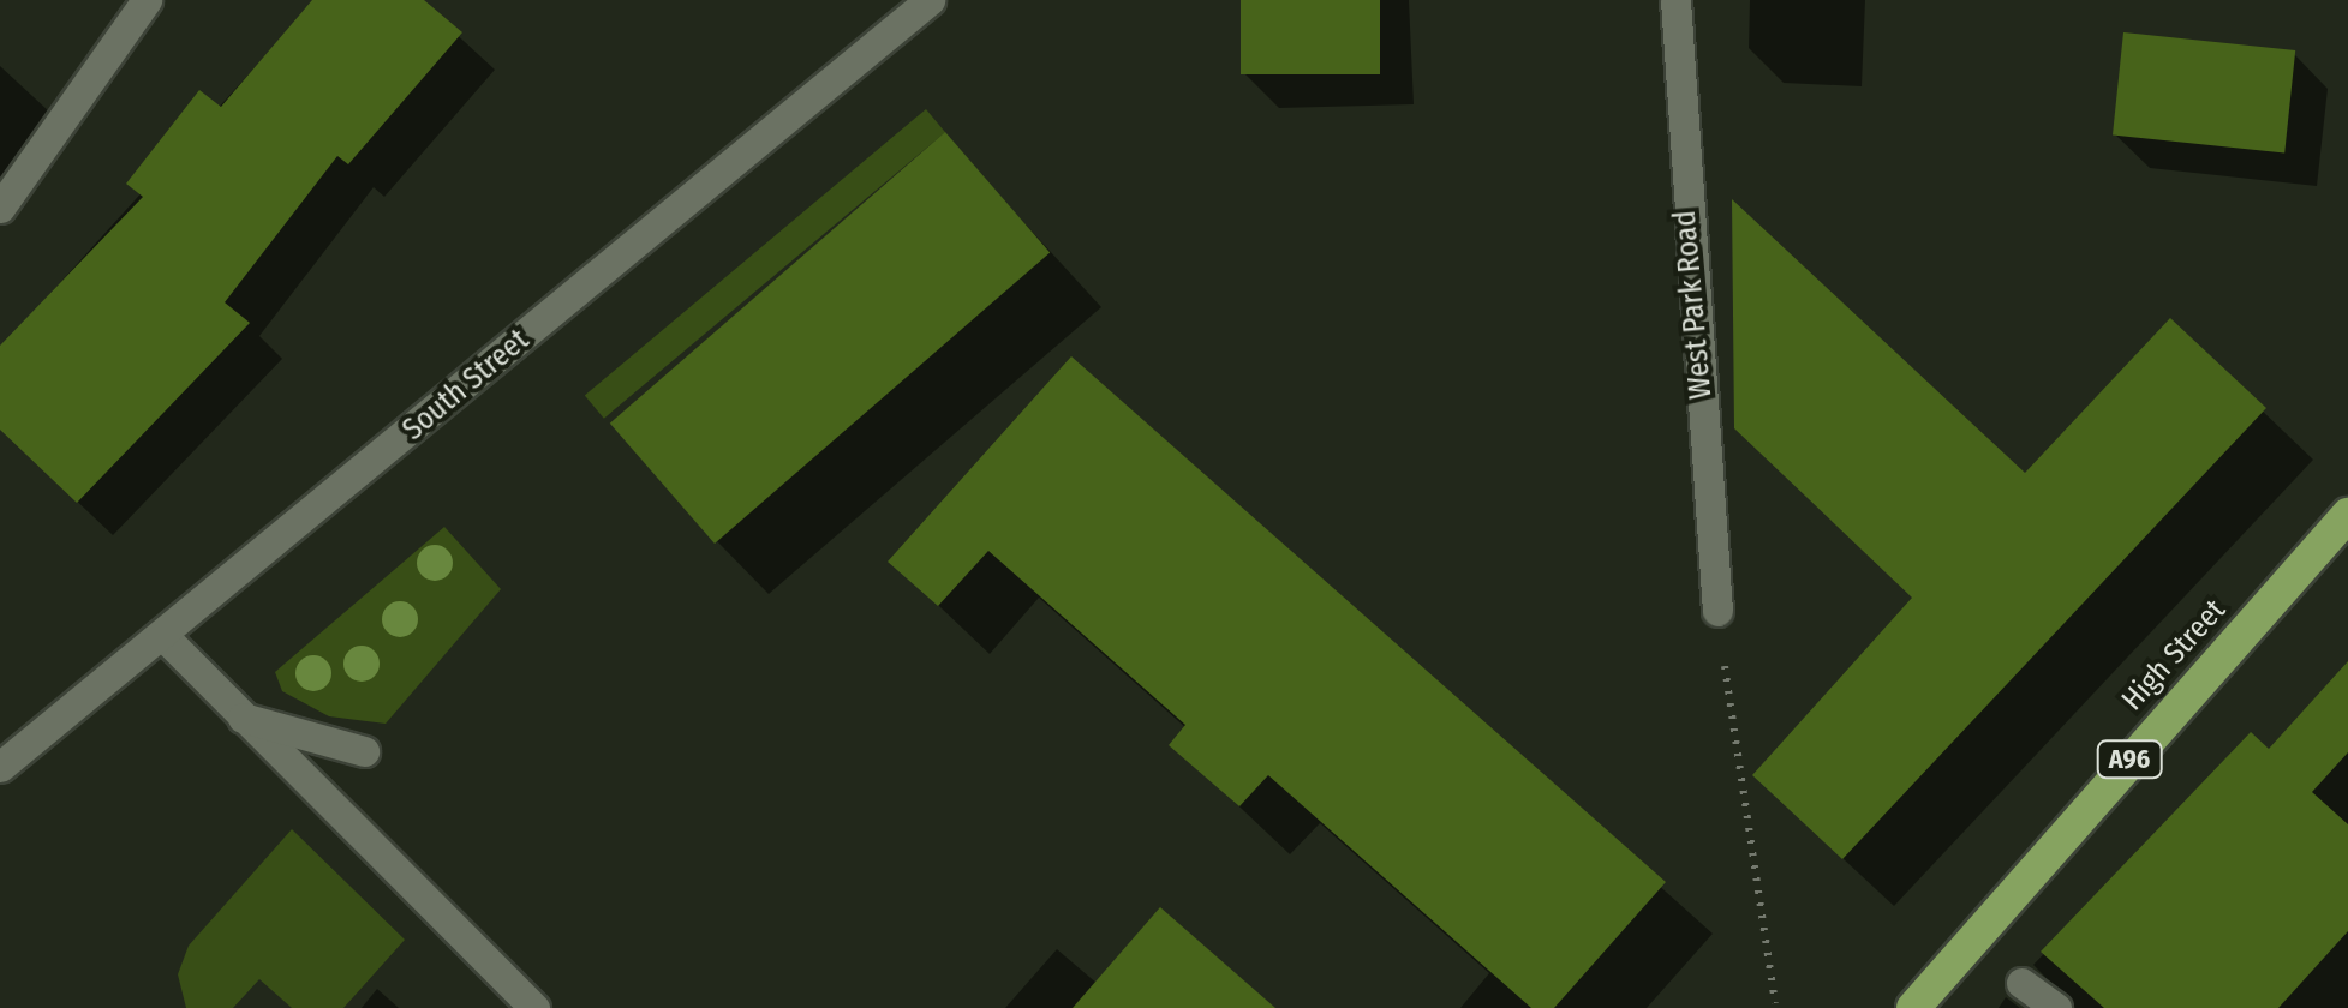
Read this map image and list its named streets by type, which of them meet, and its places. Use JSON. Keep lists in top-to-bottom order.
{
  "streets": {
    "highway": ["High Street", "A96"],
    "street": ["West Park Road", "South Street"]
  }
}
